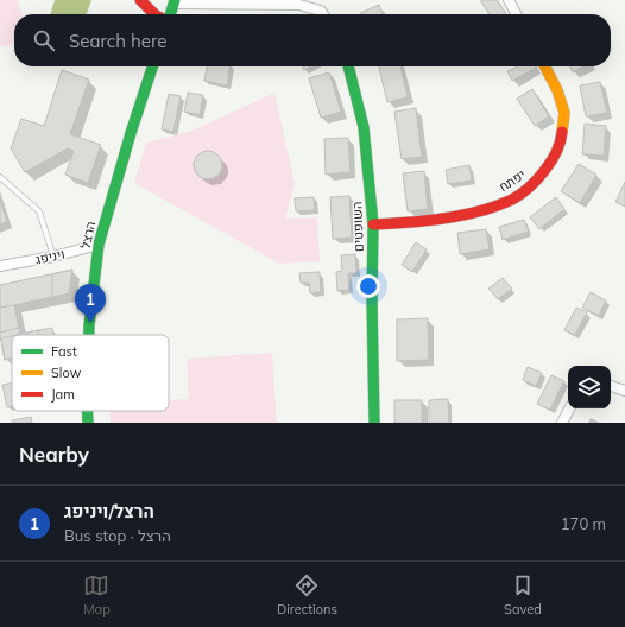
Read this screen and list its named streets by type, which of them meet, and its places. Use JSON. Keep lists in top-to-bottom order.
{
  "streets": {
    "street": [
      "יפתח",
      "השופטים",
      "הרצל",
      "ויניפג"
    ]
  },
  "crossings": [
    ["יפתח", "השופטים"],
    ["הרצל", "ויניפג"]
  ],
  "legend": ["Fast", "Slow", "Jam"],
  "page": {
    "search": "Search here",
    "pins": "1",
    "heading": "Nearby",
    "list": [
      {
        "mark": "1",
        "name": "הרצל/ויניפג",
        "note": "Bus stop · הרצל",
        "value": "170 m"
      }
    ],
    "nav": ["Map", "Directions", "Saved"]
  }
}
